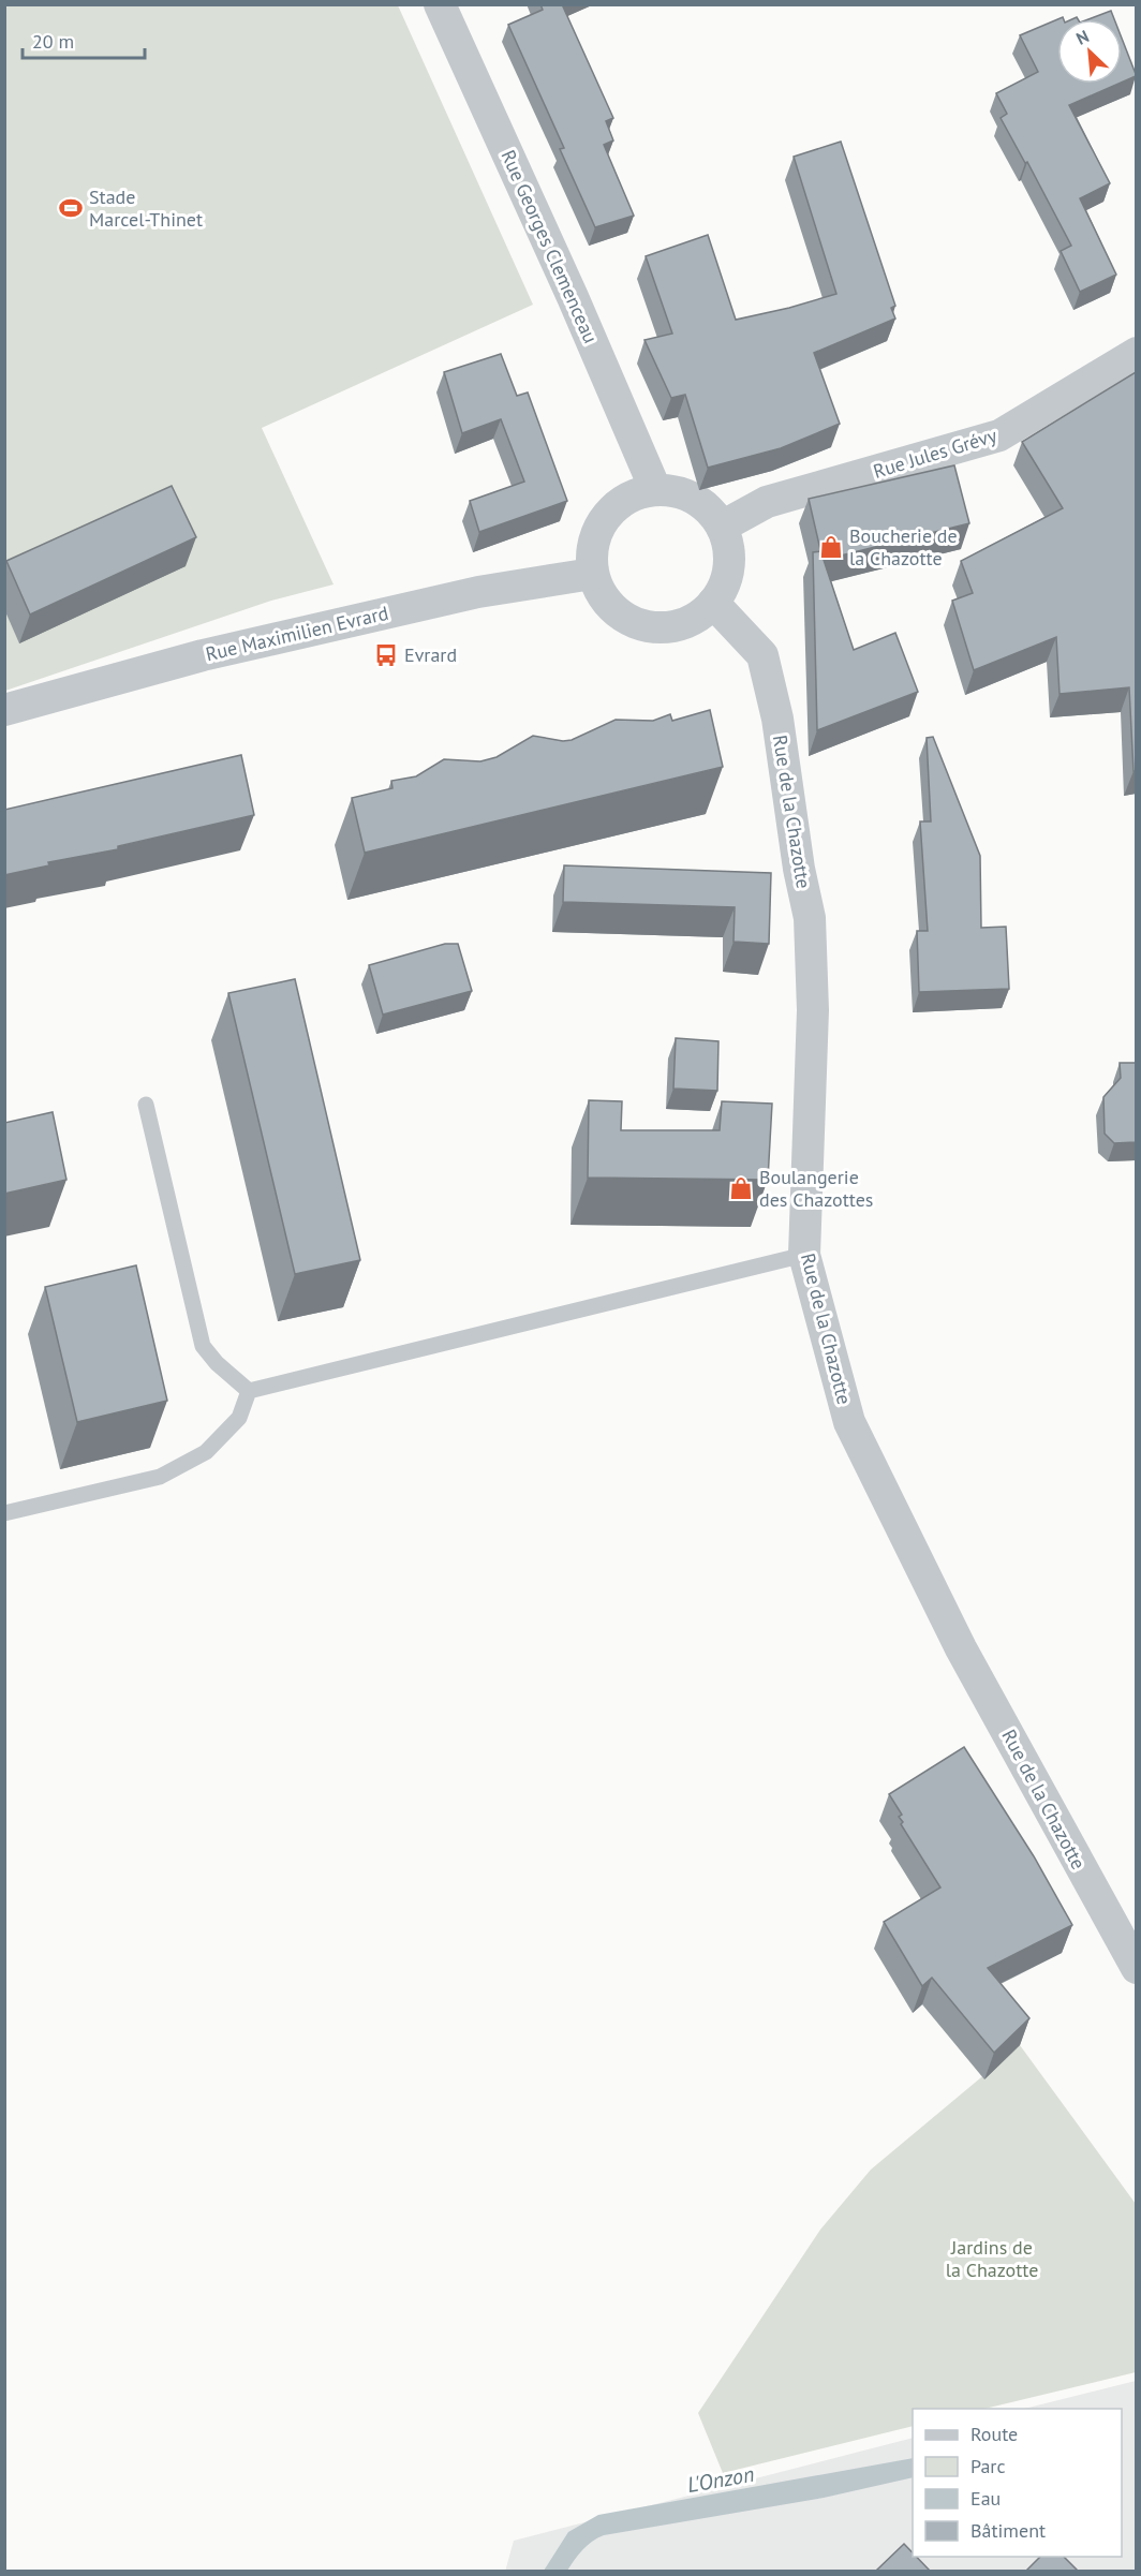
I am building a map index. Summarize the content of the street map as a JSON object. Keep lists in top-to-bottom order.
{
  "streets": {
    "street": [
      "Rue Georges Clemenceau",
      "Rue Jules Grévy",
      "Rue Maximilien Evrard",
      "Rue de la Chazotte"
    ]
  },
  "crossings": [
    ["Rue Georges Clemenceau", "Rue Jules Grévy"],
    ["Rue Georges Clemenceau", "Rue Maximilien Evrard"],
    ["Rue Georges Clemenceau", "Rue de la Chazotte"],
    ["Rue Jules Grévy", "Rue Maximilien Evrard"],
    ["Rue Jules Grévy", "Rue de la Chazotte"],
    ["Rue Maximilien Evrard", "Rue de la Chazotte"]
  ],
  "water": ["L'Onzon"],
  "parks": ["Jardins de la Chazotte"],
  "places": {
    "sports": ["Stade Marcel-Thinet"],
    "shop": ["Boucherie de la Chazotte", "Boulangerie des Chazottes"],
    "bus stop": ["Evrard"]
  },
  "legend": [
    "Route",
    "Parc",
    "Eau",
    "Bâtiment"
  ],
  "scale_bar": "20 m",
  "north": "top left"
}
